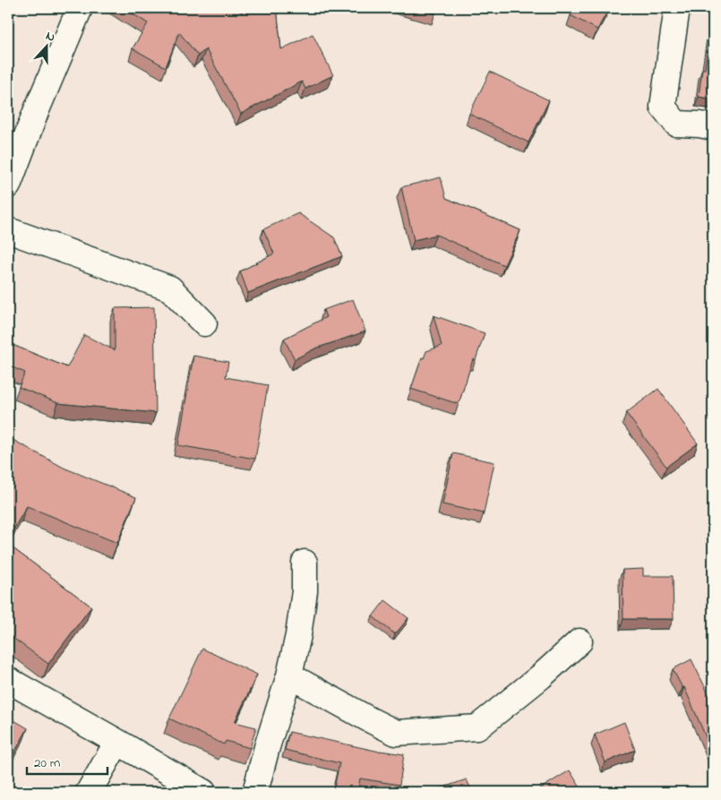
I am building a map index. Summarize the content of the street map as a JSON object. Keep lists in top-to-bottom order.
{
  "scale_bar": "20 m",
  "north": "top"
}
